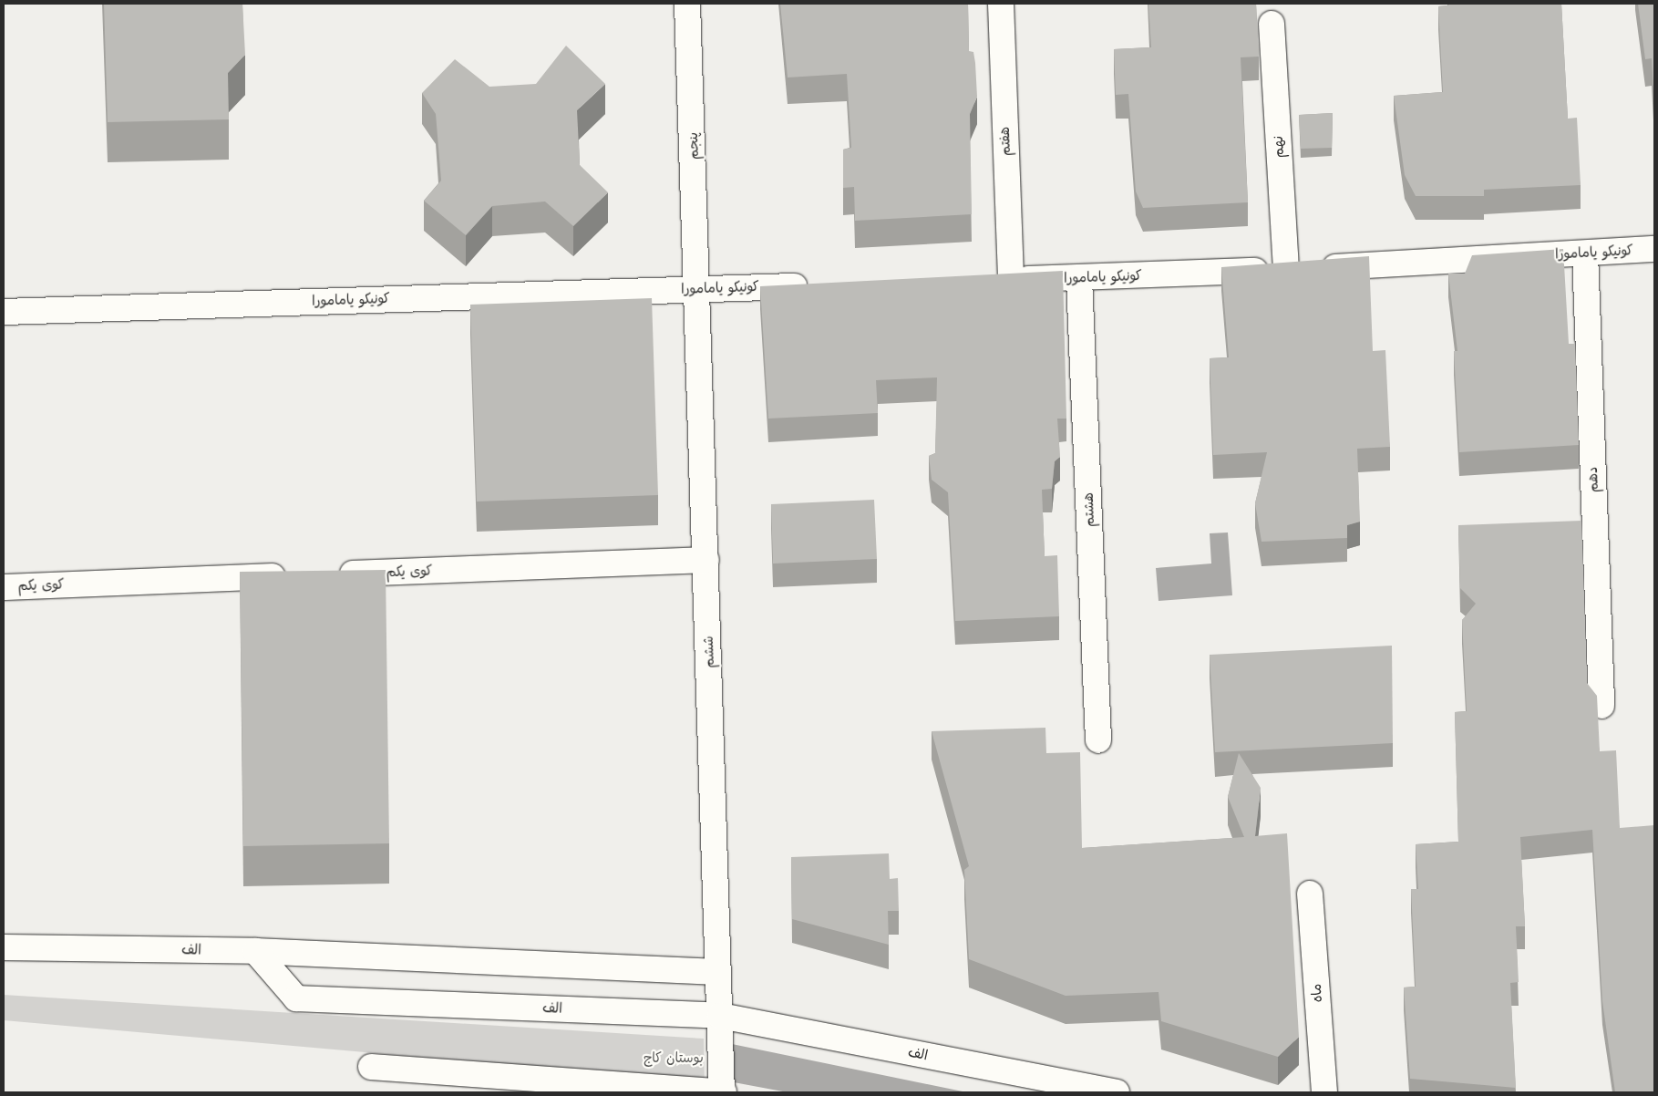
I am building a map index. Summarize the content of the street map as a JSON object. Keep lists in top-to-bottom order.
{
  "streets": {
    "street": [
      "هفتم",
      "پنجم",
      "نهم",
      "کونیکو یامامورا",
      "دهم",
      "هشتم",
      "کوی یکم",
      "ششم",
      "الف",
      "ماه"
    ]
  },
  "crossings": [
    ["هفتم", "کونیکو یامامورا"],
    ["پنجم", "کونیکو یامامورا"],
    ["پنجم", "ششم"],
    ["نهم", "کونیکو یامامورا"],
    ["کونیکو یامامورا", "دهم"],
    ["کونیکو یامامورا", "هشتم"],
    ["کونیکو یامامورا", "ششم"],
    ["کوی یکم", "ششم"],
    ["ششم", "الف"]
  ],
  "parks": ["بوستان کاج"]
}
